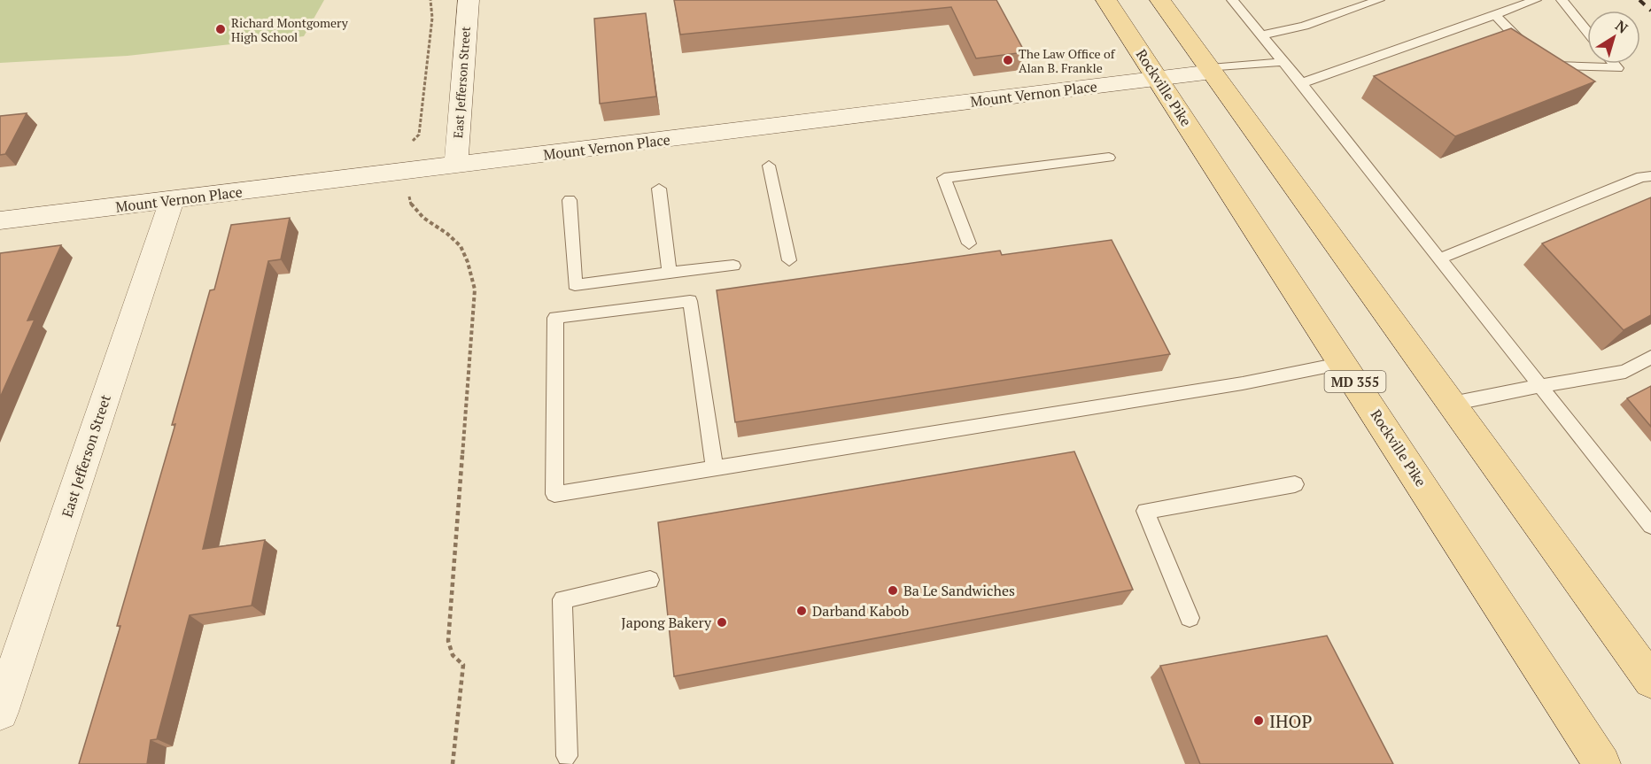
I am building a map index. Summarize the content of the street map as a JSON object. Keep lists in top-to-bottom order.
{
  "streets": {
    "main road": ["Rockville Pike", "MD 355"],
    "street": ["East Jefferson Street", "Mount Vernon Place"]
  },
  "crossings": [
    ["East Jefferson Street", "Mount Vernon Place"],
    ["Rockville Pike", "Mount Vernon Place"]
  ],
  "places": [
    "Richard Montgomery High School",
    "The Law Office of Alan B. Frankle",
    "Ba Le Sandwiches",
    "Darband Kabob",
    "Japong Bakery",
    "IHOP"
  ],
  "north": "top right"
}
